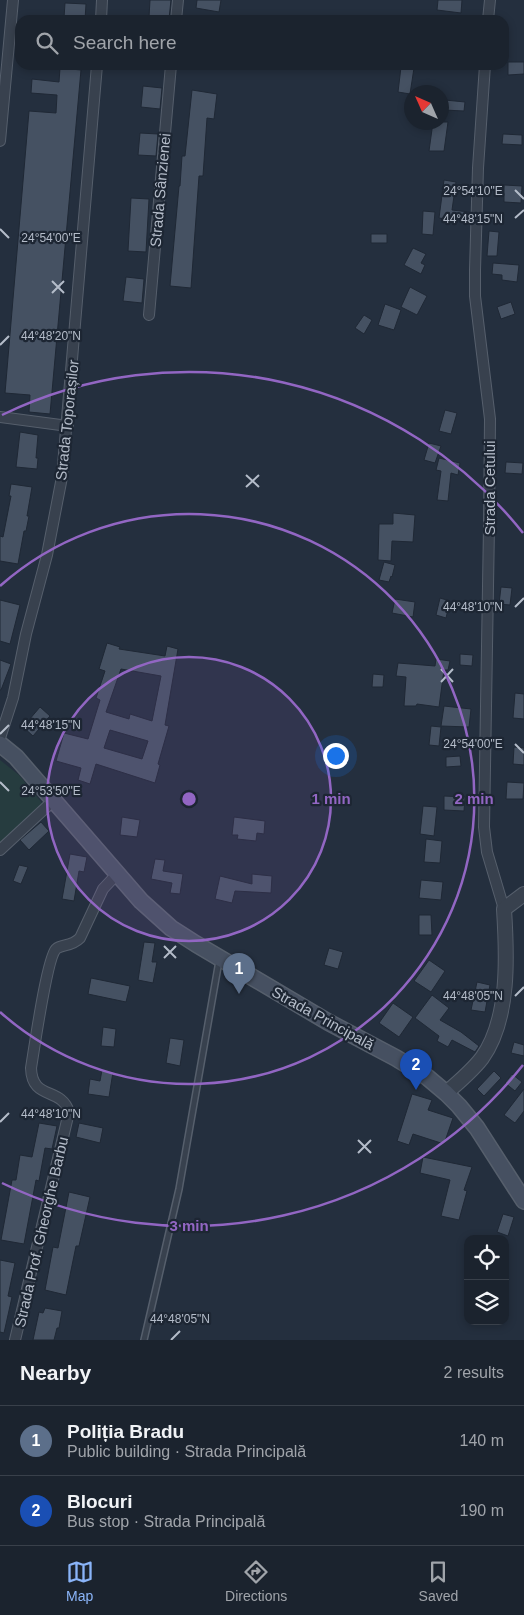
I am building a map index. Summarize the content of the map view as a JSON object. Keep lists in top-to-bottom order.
{
  "streets": {
    "main road": ["Strada Principală"],
    "street": [
      "Strada Sânzienei",
      "Strada Toporașilor",
      "Strada Cetului",
      "Strada Prof. Gheorghe Barbu"
    ]
  },
  "crossings": [
    ["Strada Principală", "Strada Prof. Gheorghe Barbu"]
  ],
  "north": "top left",
  "page": {
    "search": "Search here",
    "pins": ["1", "2"],
    "heading": ["Nearby", "2 results"],
    "list": [
      {
        "mark": "1",
        "name": "Poliția Bradu",
        "note": "Public building · Strada Principală",
        "value": "140 m"
      },
      {
        "mark": "2",
        "name": "Blocuri",
        "note": "Bus stop · Strada Principală",
        "value": "190 m"
      }
    ],
    "nav": ["Map", "Directions", "Saved"]
  },
  "coordinates": [
    "24°54'10\"E",
    "44°48'15\"N",
    "24°54'00\"E",
    "44°48'20\"N",
    "44°48'10\"N",
    "24°53'50\"E",
    "44°48'05\"N"
  ],
  "rings": ["1 min", "2 min", "3 min"]
}
